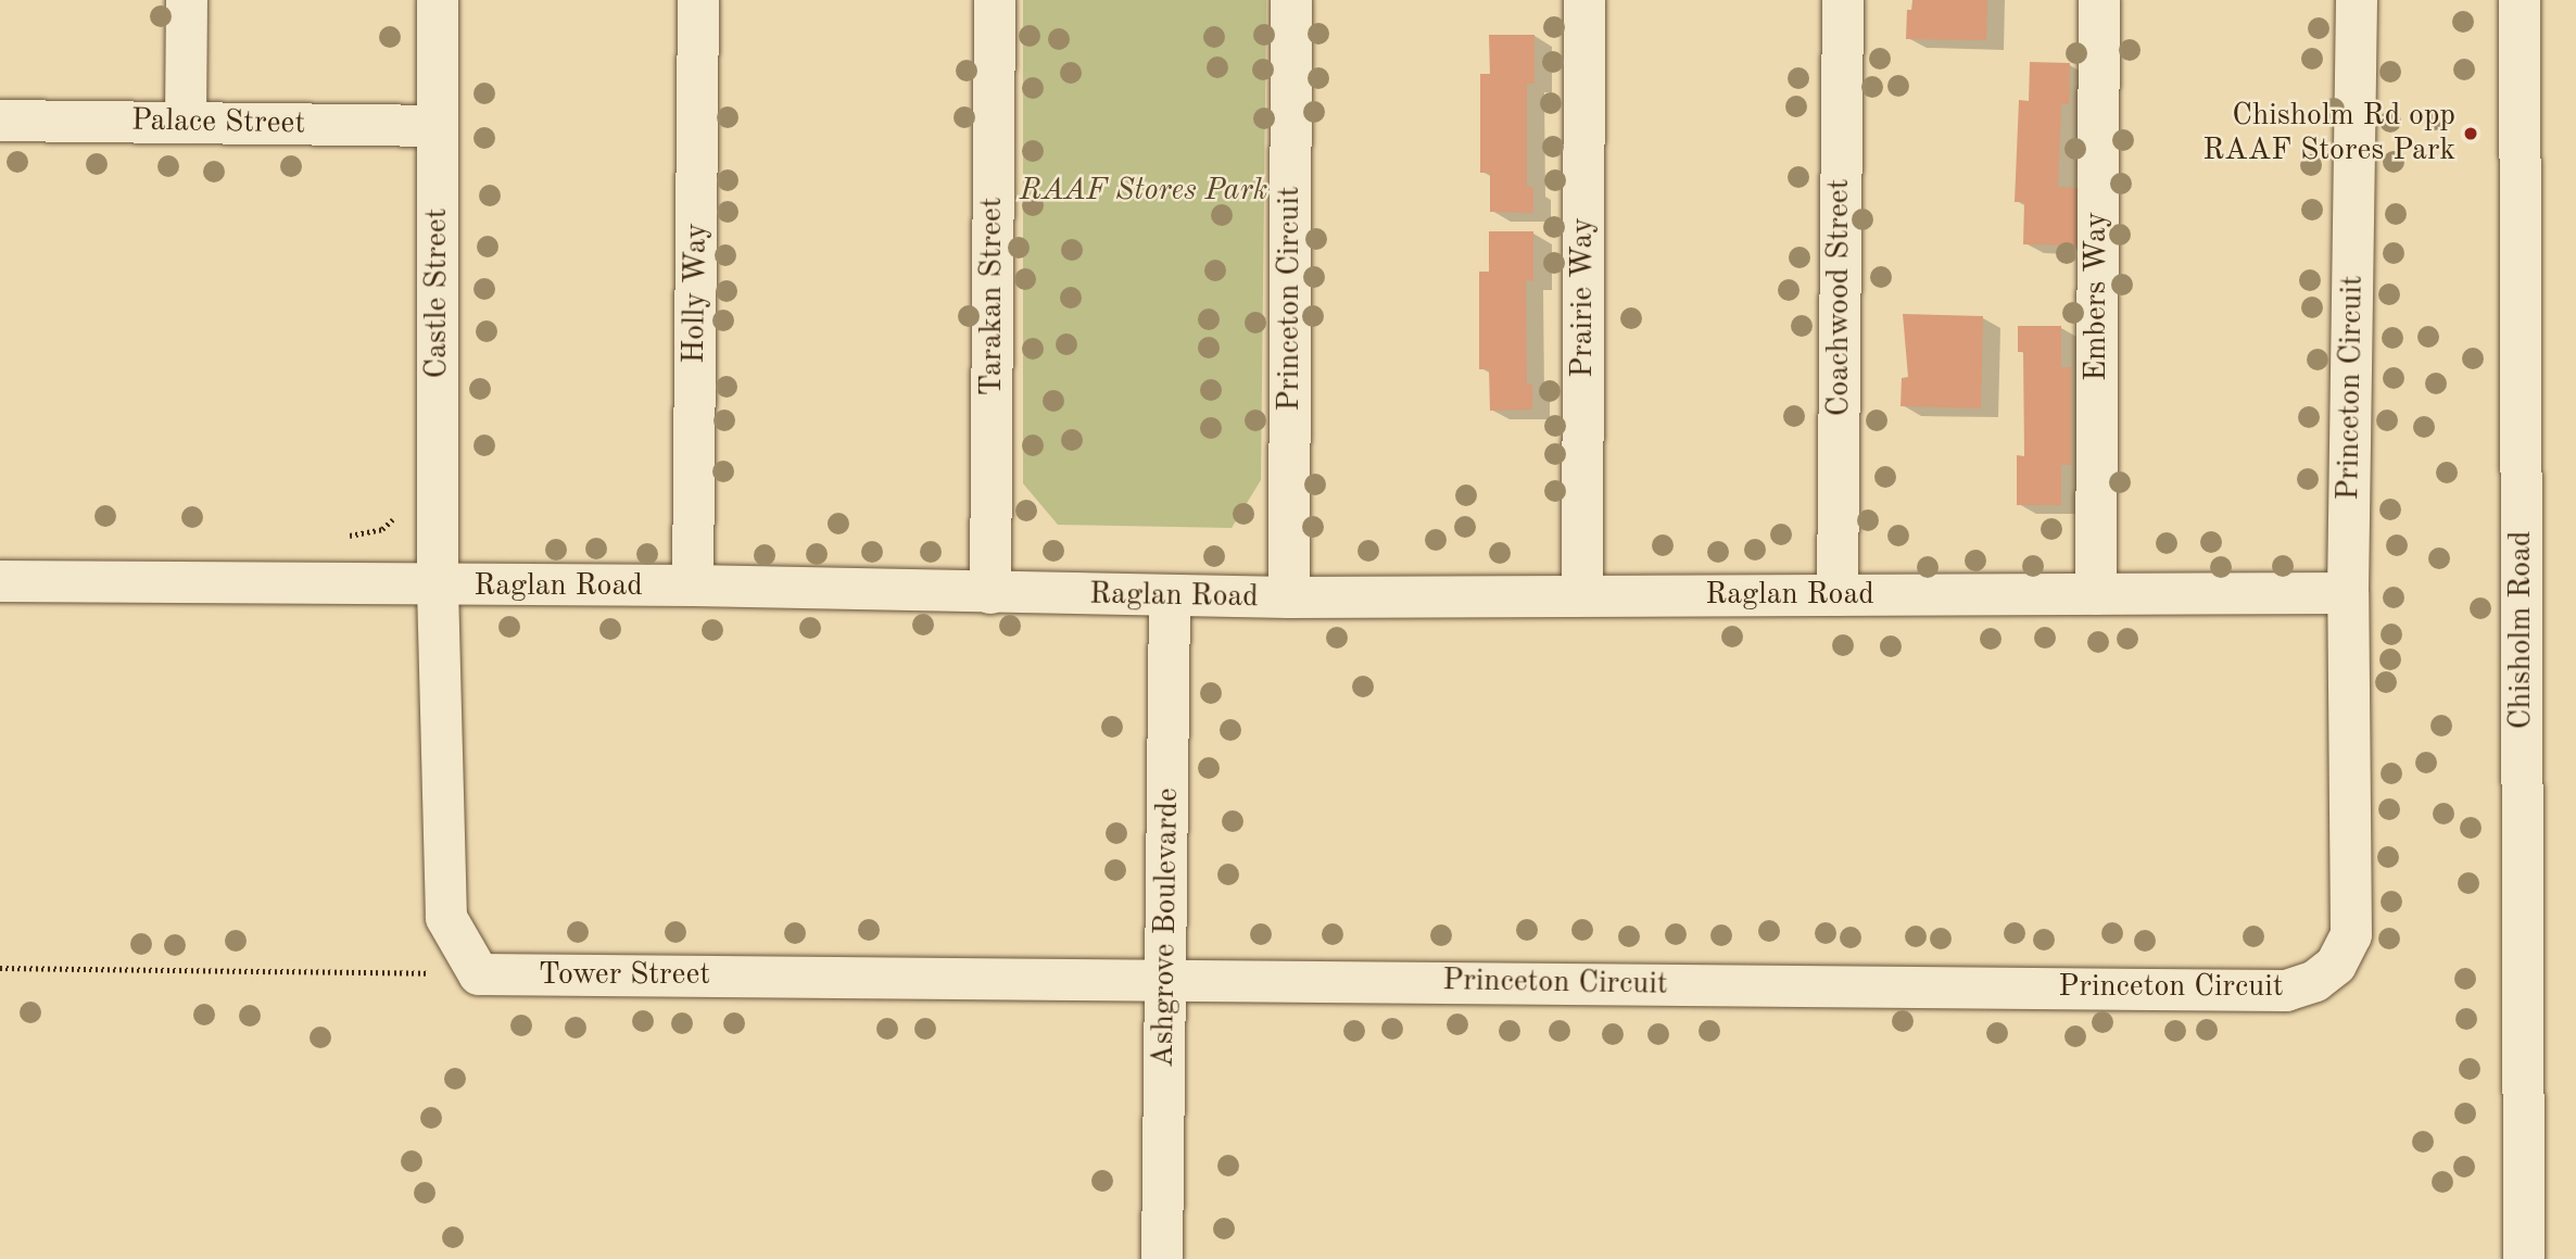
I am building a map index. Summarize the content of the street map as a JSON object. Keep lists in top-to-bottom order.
{
  "streets": {
    "street": [
      "Palace Street",
      "Castle Street",
      "Holly Way",
      "Tarakan Street",
      "Embers Way",
      "Prairie Way",
      "Coachwood Street",
      "Princeton Circuit",
      "Raglan Road",
      "Chisholm Road",
      "Ashgrove Boulevarde",
      "Tower Street"
    ]
  },
  "crossings": [
    ["Palace Street", "Castle Street"],
    ["Castle Street", "Raglan Road"],
    ["Holly Way", "Raglan Road"],
    ["Tarakan Street", "Raglan Road"],
    ["Embers Way", "Raglan Road"],
    ["Prairie Way", "Raglan Road"],
    ["Coachwood Street", "Raglan Road"],
    ["Princeton Circuit", "Raglan Road"],
    ["Princeton Circuit", "Ashgrove Boulevarde"],
    ["Princeton Circuit", "Tower Street"],
    ["Raglan Road", "Ashgrove Boulevarde"],
    ["Ashgrove Boulevarde", "Tower Street"]
  ],
  "parks": ["RAAF Stores Park"],
  "places": ["Chisholm Rd opp RAAF Stores Park"]
}
